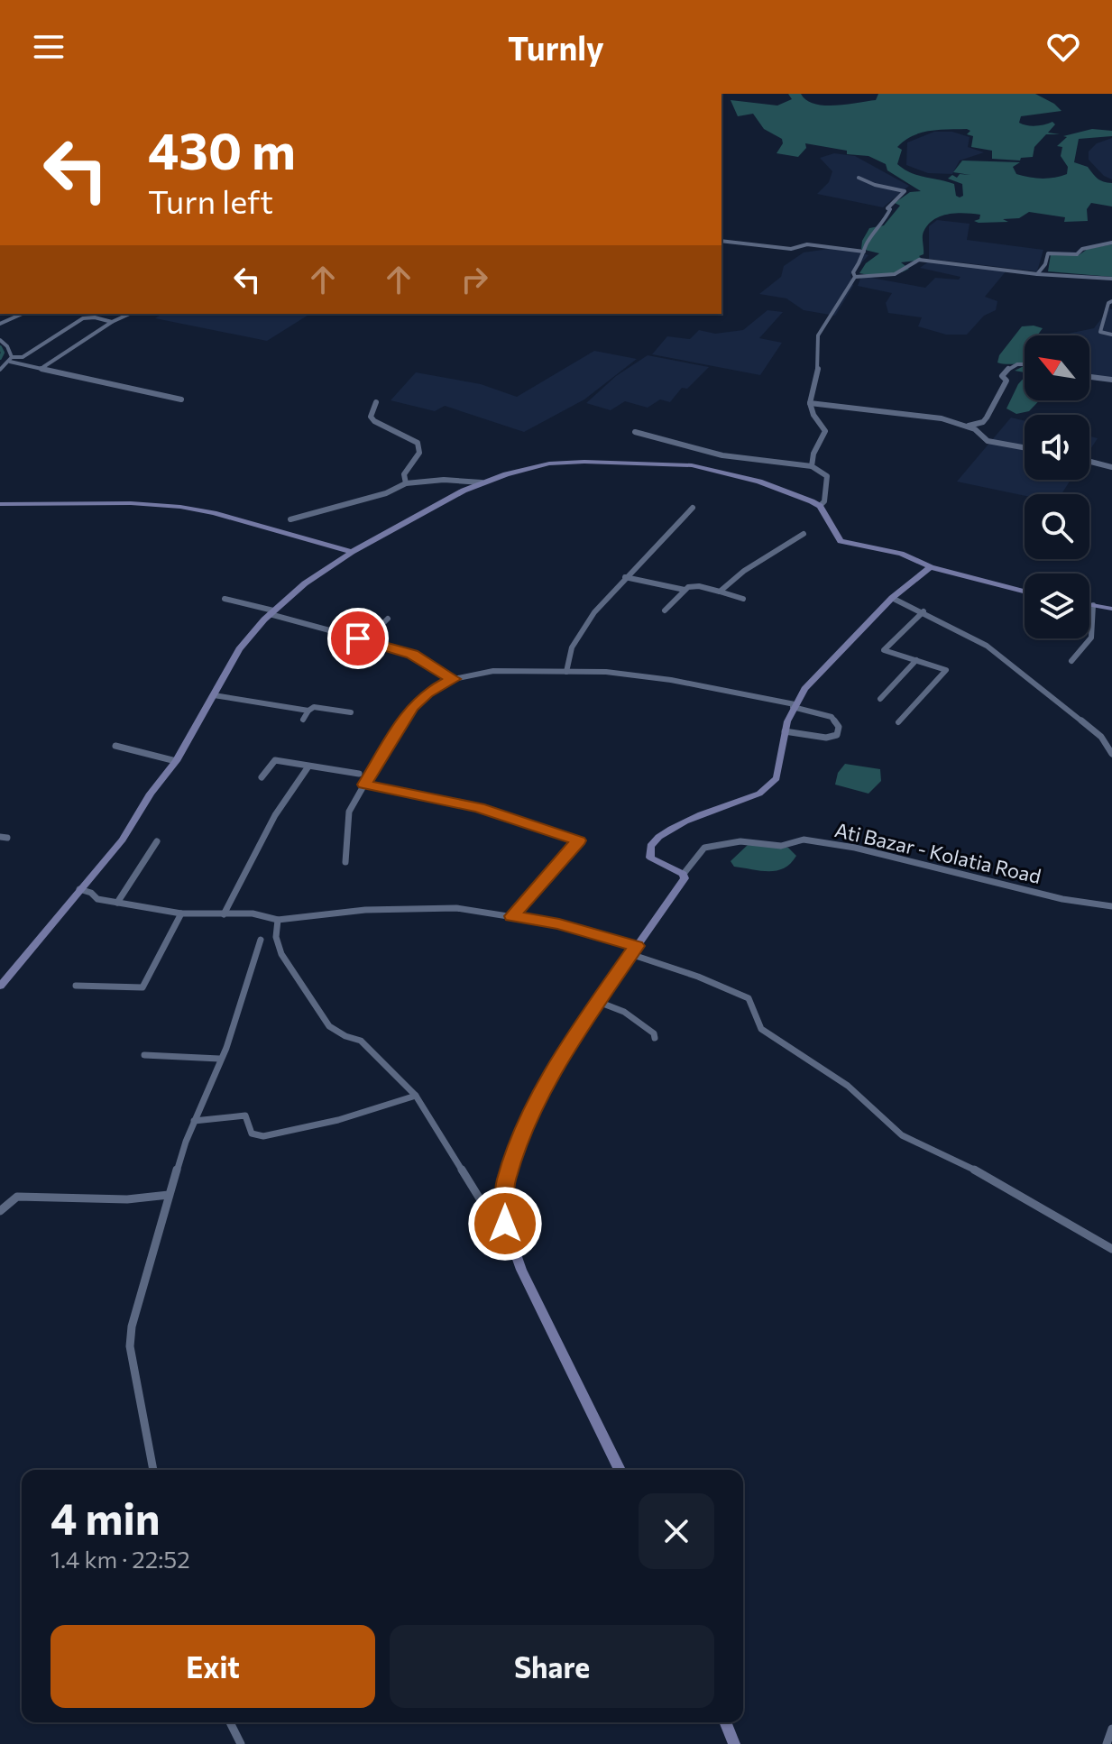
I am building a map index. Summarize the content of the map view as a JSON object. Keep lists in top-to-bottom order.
{
  "streets": {
    "street": ["Ati Bazar - Kolatia Road"]
  },
  "north": "top left",
  "page": {
    "header": "Turnly",
    "turn": ["430 m", "Turn left"],
    "heading": ["4 min", "1.4 km · 22:52"],
    "buttons": ["Exit", "Share"]
  }
}
